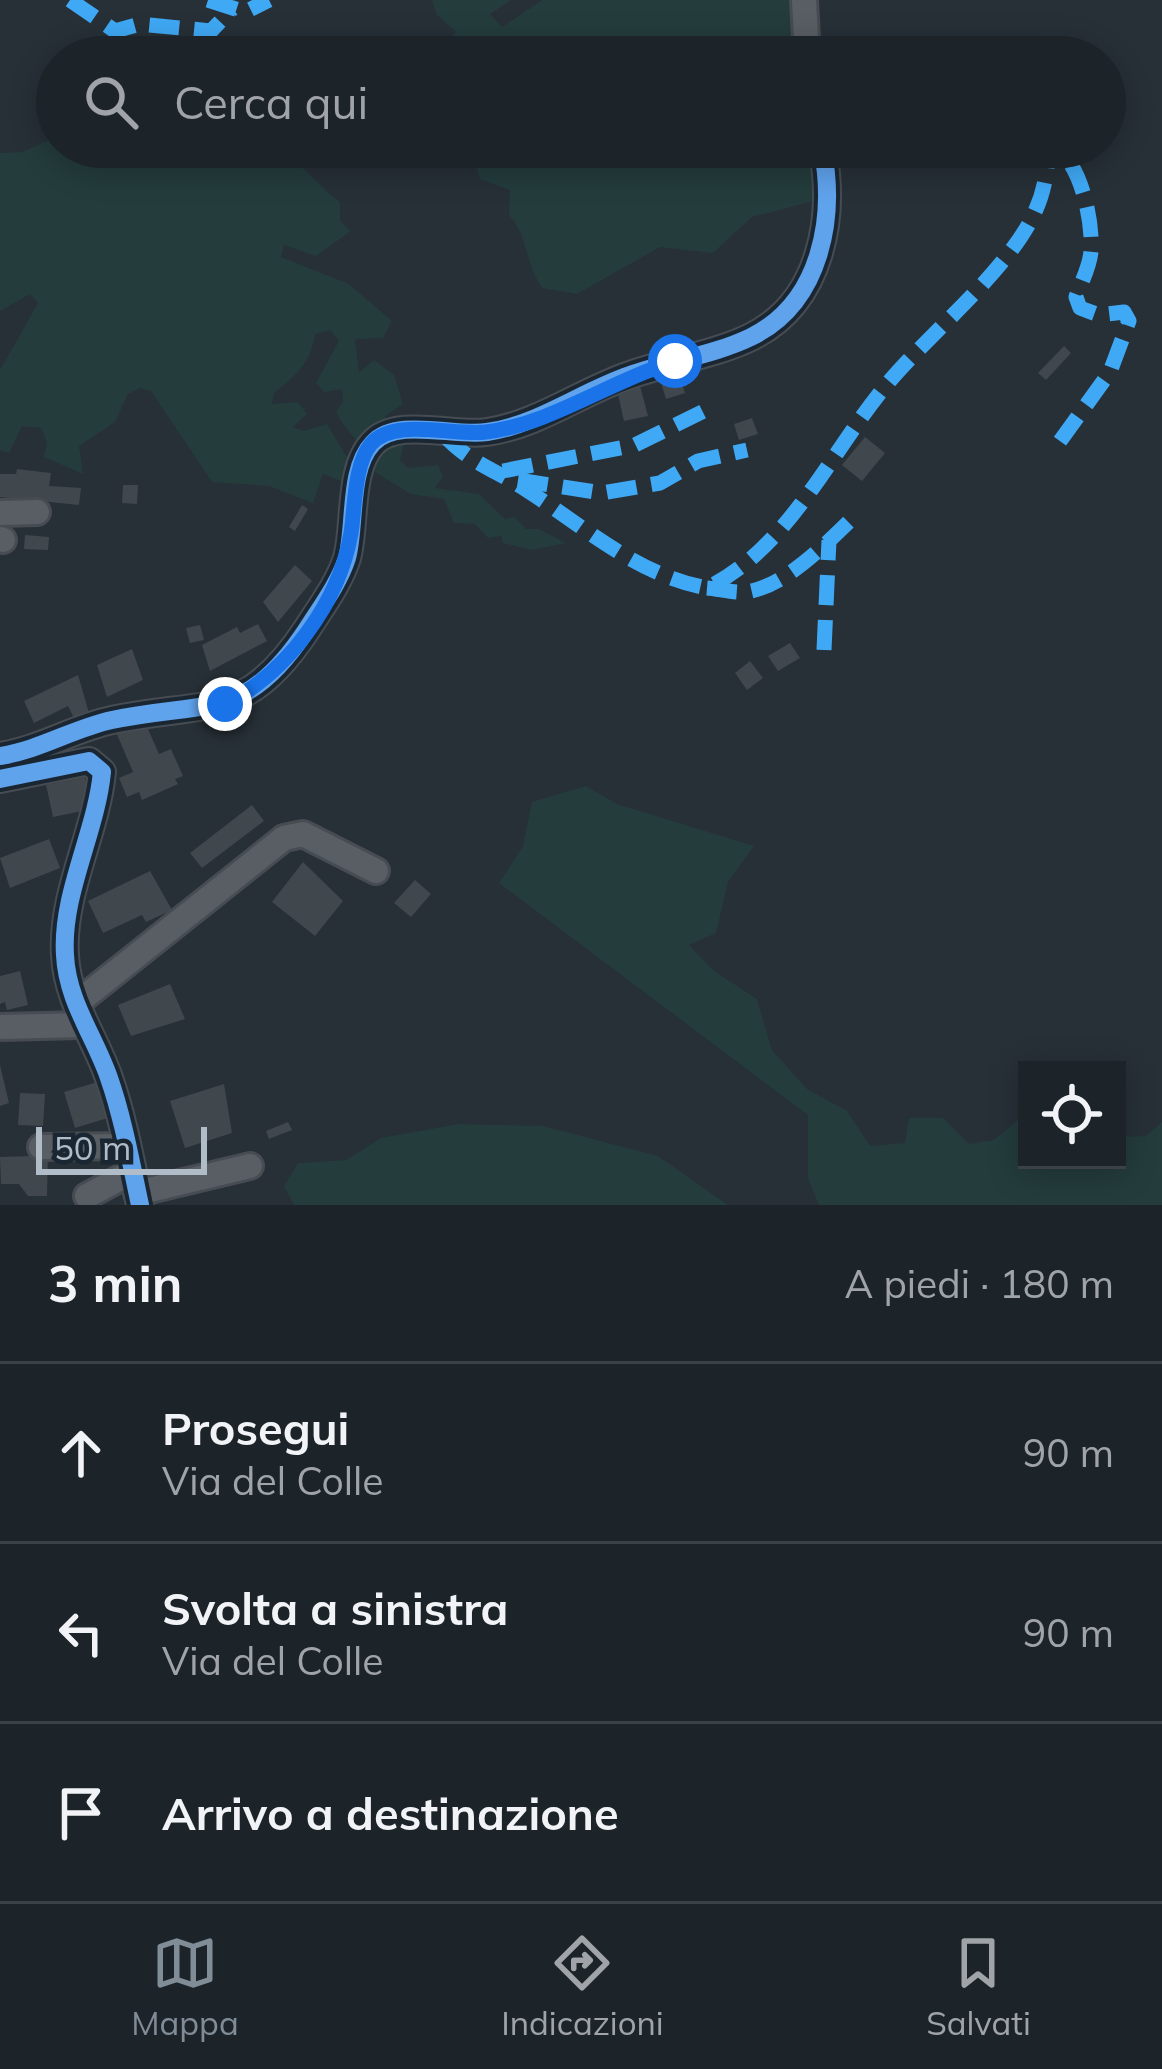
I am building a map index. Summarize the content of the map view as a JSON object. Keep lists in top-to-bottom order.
{
  "scale_bar": "50 m",
  "page": {
    "search": "Cerca qui",
    "scale": "50 m",
    "heading": ["3 min", "A piedi · 180 m"],
    "list": [
      ["Prosegui", "Via del Colle", "90 m"],
      ["Svolta a sinistra", "Via del Colle", "90 m"],
      "Arrivo a destinazione"
    ],
    "nav": ["Mappa", "Indicazioni", "Salvati"]
  }
}
